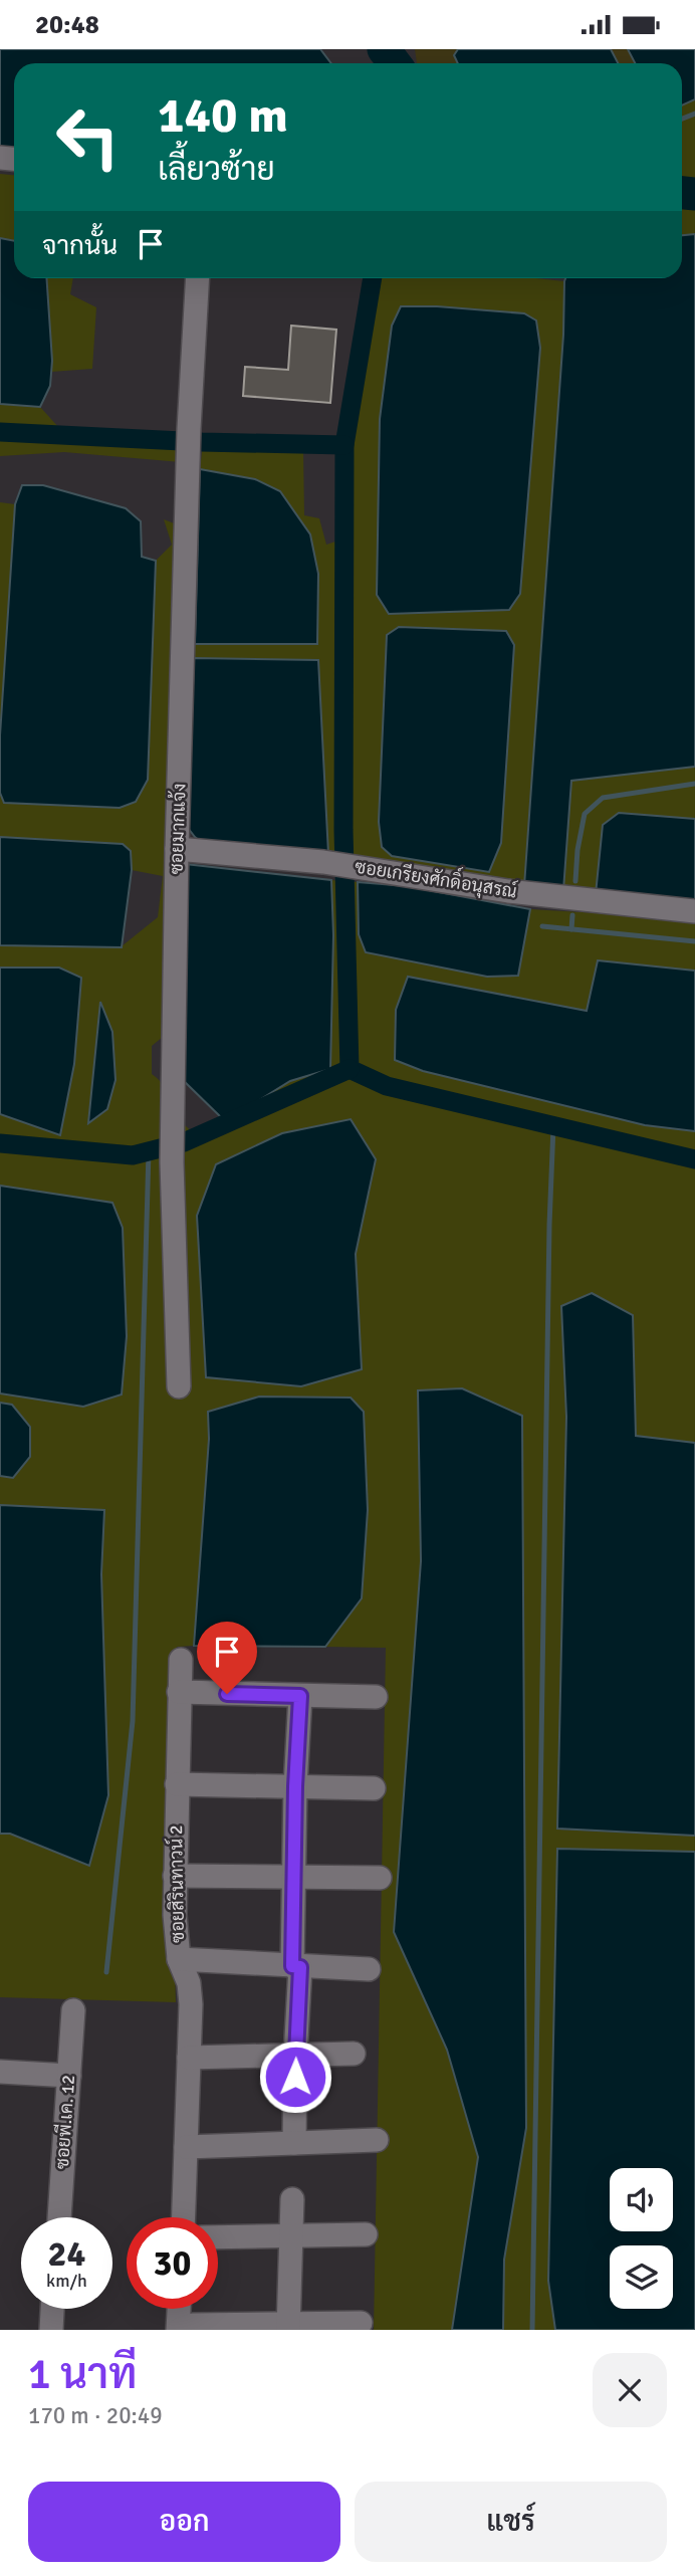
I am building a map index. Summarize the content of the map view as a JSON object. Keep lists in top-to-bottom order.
{
  "streets": {
    "street": [
      "ซอยมากแจ้ง",
      "ซอยเกรียงศักดิ์อนุสรณ์",
      "ซอยสิรินทาวน์ 2",
      "ซอยพี.เค. 12"
    ]
  },
  "crossings": [
    ["ซอยมากแจ้ง", "ซอยเกรียงศักดิ์อนุสรณ์"]
  ],
  "page": {
    "status": "20:48",
    "turn": ["140 m", "เลี้ยวซ้าย"],
    "then": "จากนั้น",
    "speed": "24 km/h",
    "limit": "30",
    "heading": ["1 นาที", "170 m · 20:49"],
    "buttons": ["ออก", "แชร์"]
  }
}
